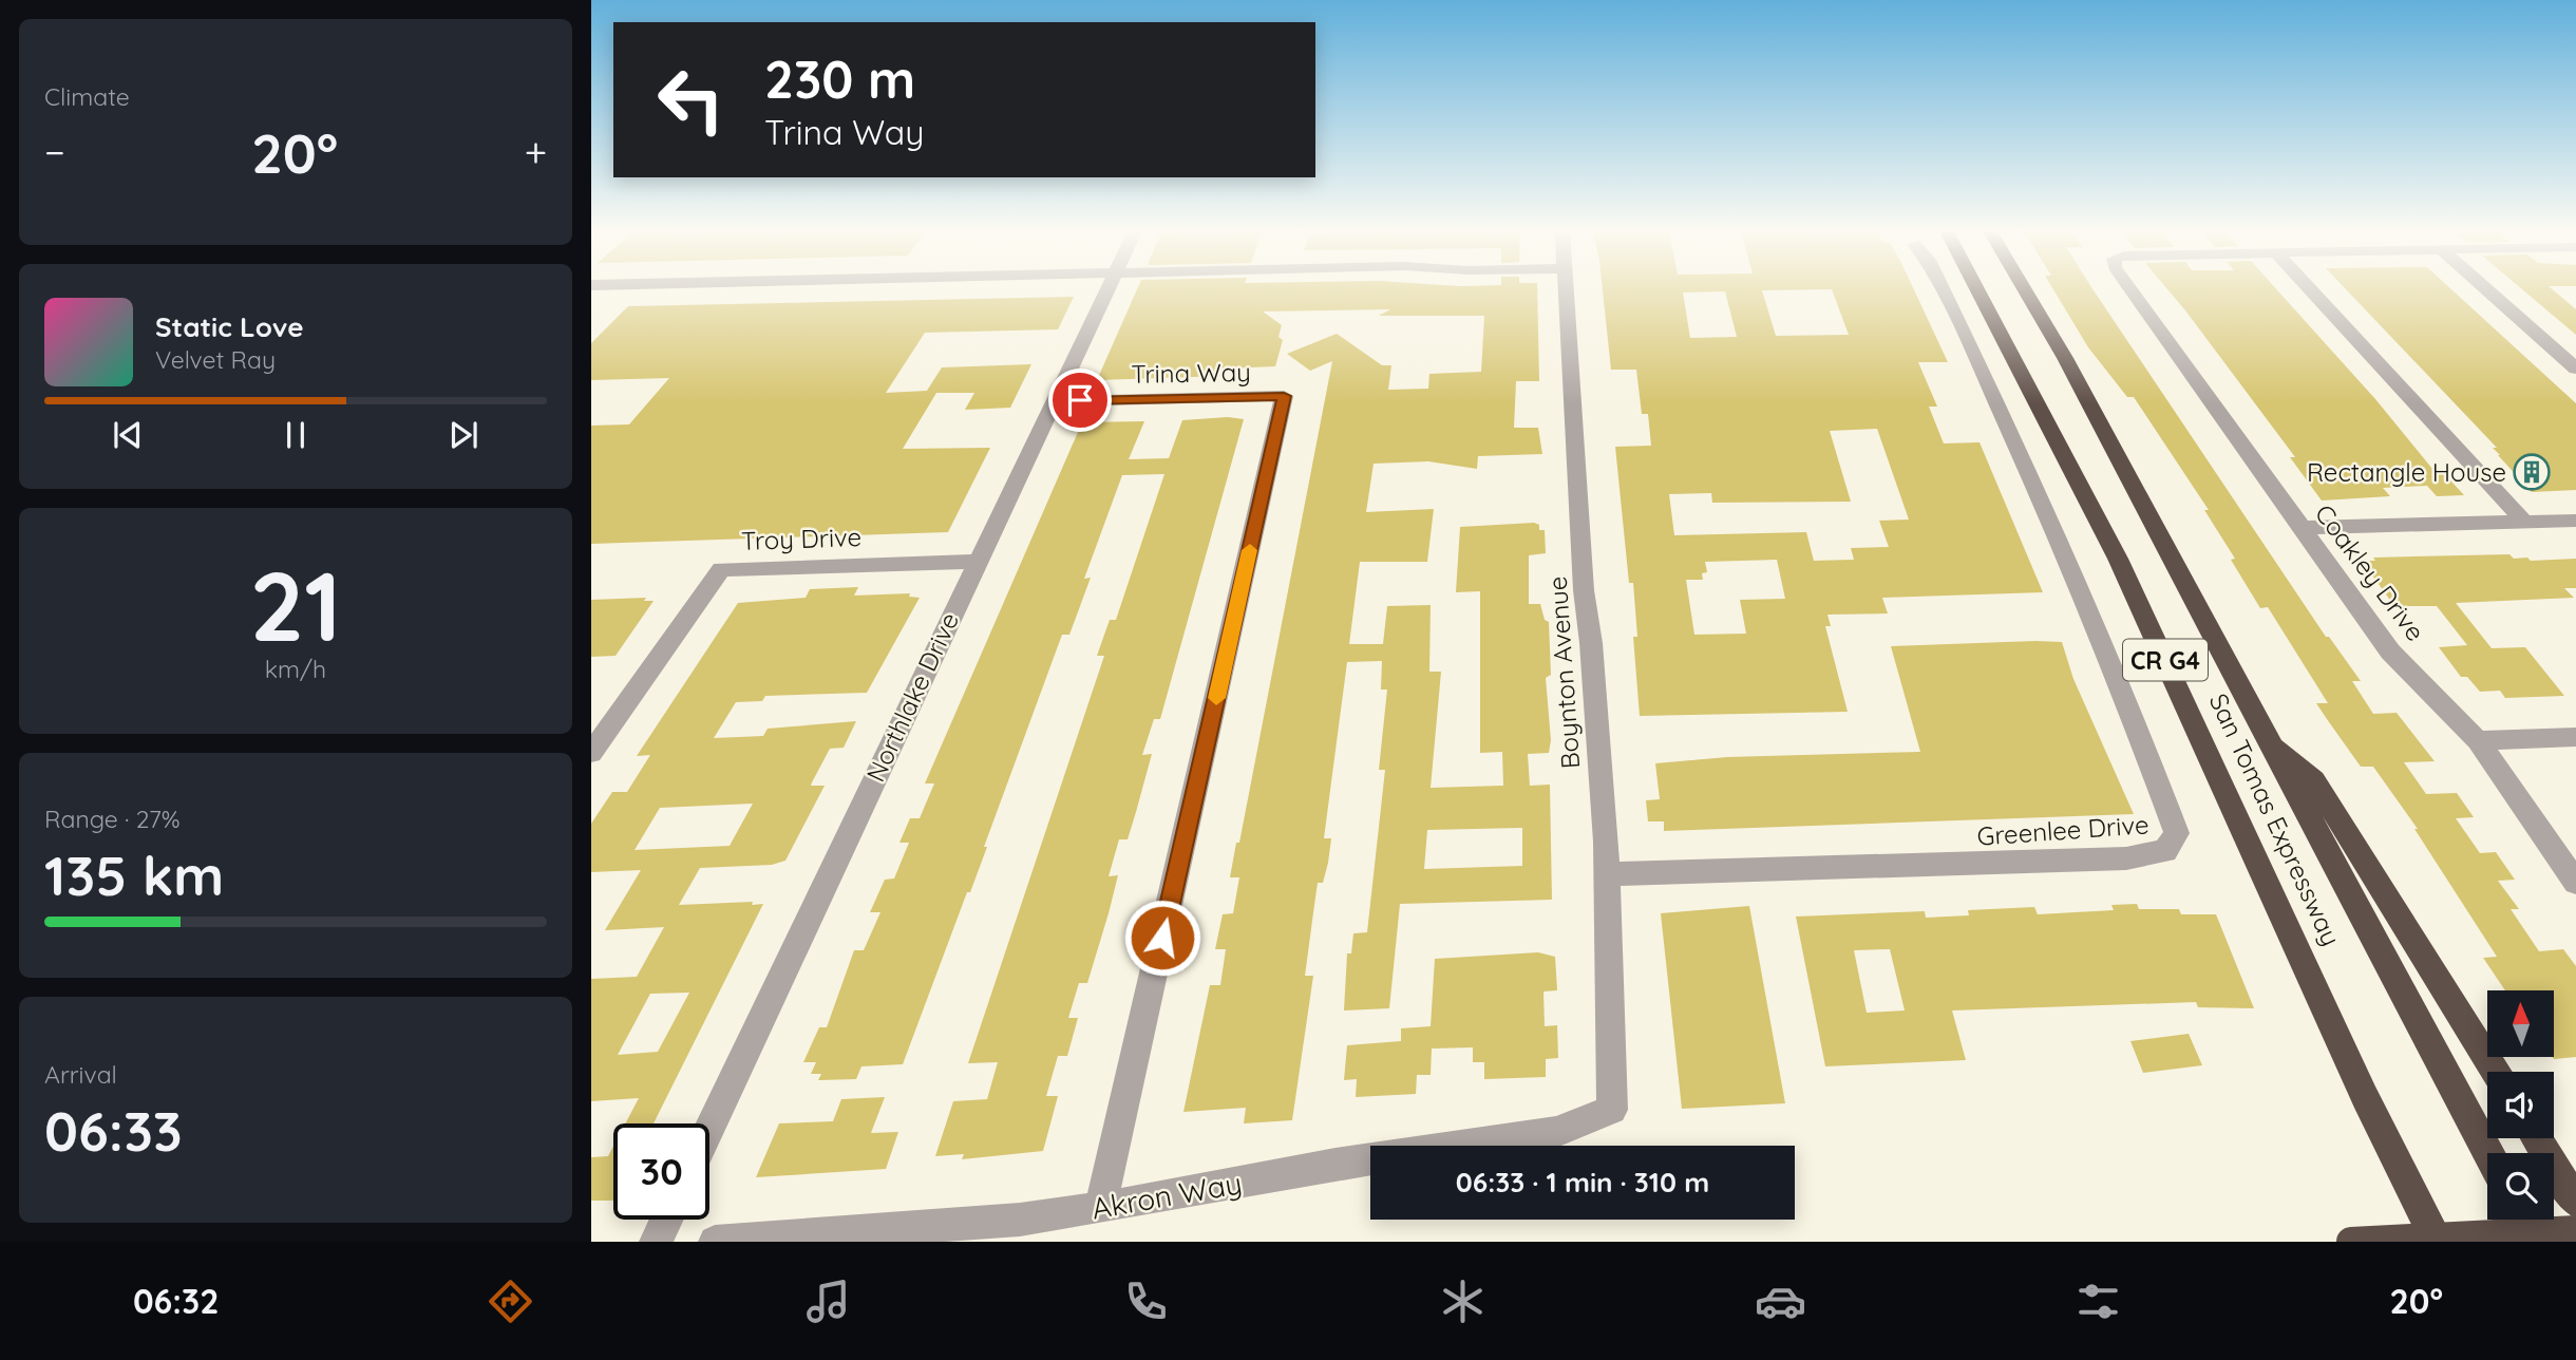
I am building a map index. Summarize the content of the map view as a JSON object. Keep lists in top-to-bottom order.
{
  "streets": {
    "highway": ["CR G4", "San Tomas Expressway"],
    "street": [
      "Trina Way",
      "Troy Drive",
      "Coakley Drive",
      "Boynton Avenue",
      "Northlake Drive",
      "Greenlee Drive",
      "Akron Way"
    ]
  },
  "crossings": [
    ["Trina Way", "Northlake Drive"],
    ["Trina Way", "Akron Way"],
    ["Troy Drive", "Northlake Drive"],
    ["Boynton Avenue", "Greenlee Drive"],
    ["Boynton Avenue", "Akron Way"]
  ],
  "places": {
    "building": ["Rectangle House"]
  },
  "north": "top",
  "page": {
    "tile": [
      "Climate",
      ["21", "km/h"],
      ["Range · 27%", "135 km"],
      ["Arrival", "06:33"]
    ],
    "turn": ["230 m", "Trina Way"],
    "heat": ["−", "20°", "+"],
    "song": ["Static Love", "Velvet Ray"],
    "limit": "30",
    "trip": "06:33 · 1 min · 310 m",
    "tabs": ["06:32", "20°"]
  }
}
